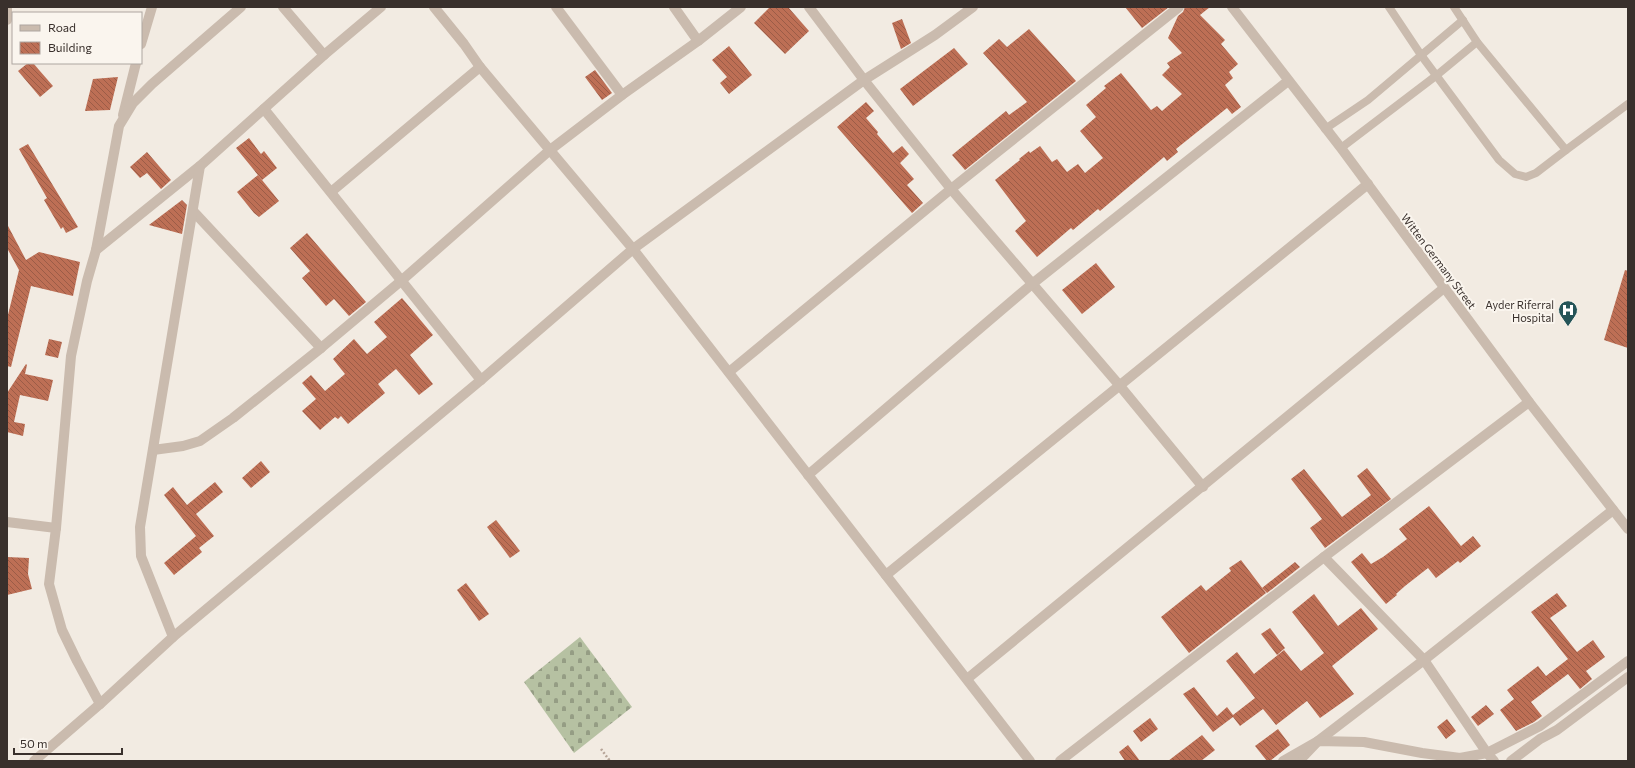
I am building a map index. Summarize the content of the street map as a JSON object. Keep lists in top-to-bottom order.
{
  "streets": {
    "street": ["Witten Germany Street"]
  },
  "places": {
    "hospital": ["Ayder Riferral Hospital"]
  },
  "legend": ["Road", "Building"],
  "scale_bar": "50 m"
}
